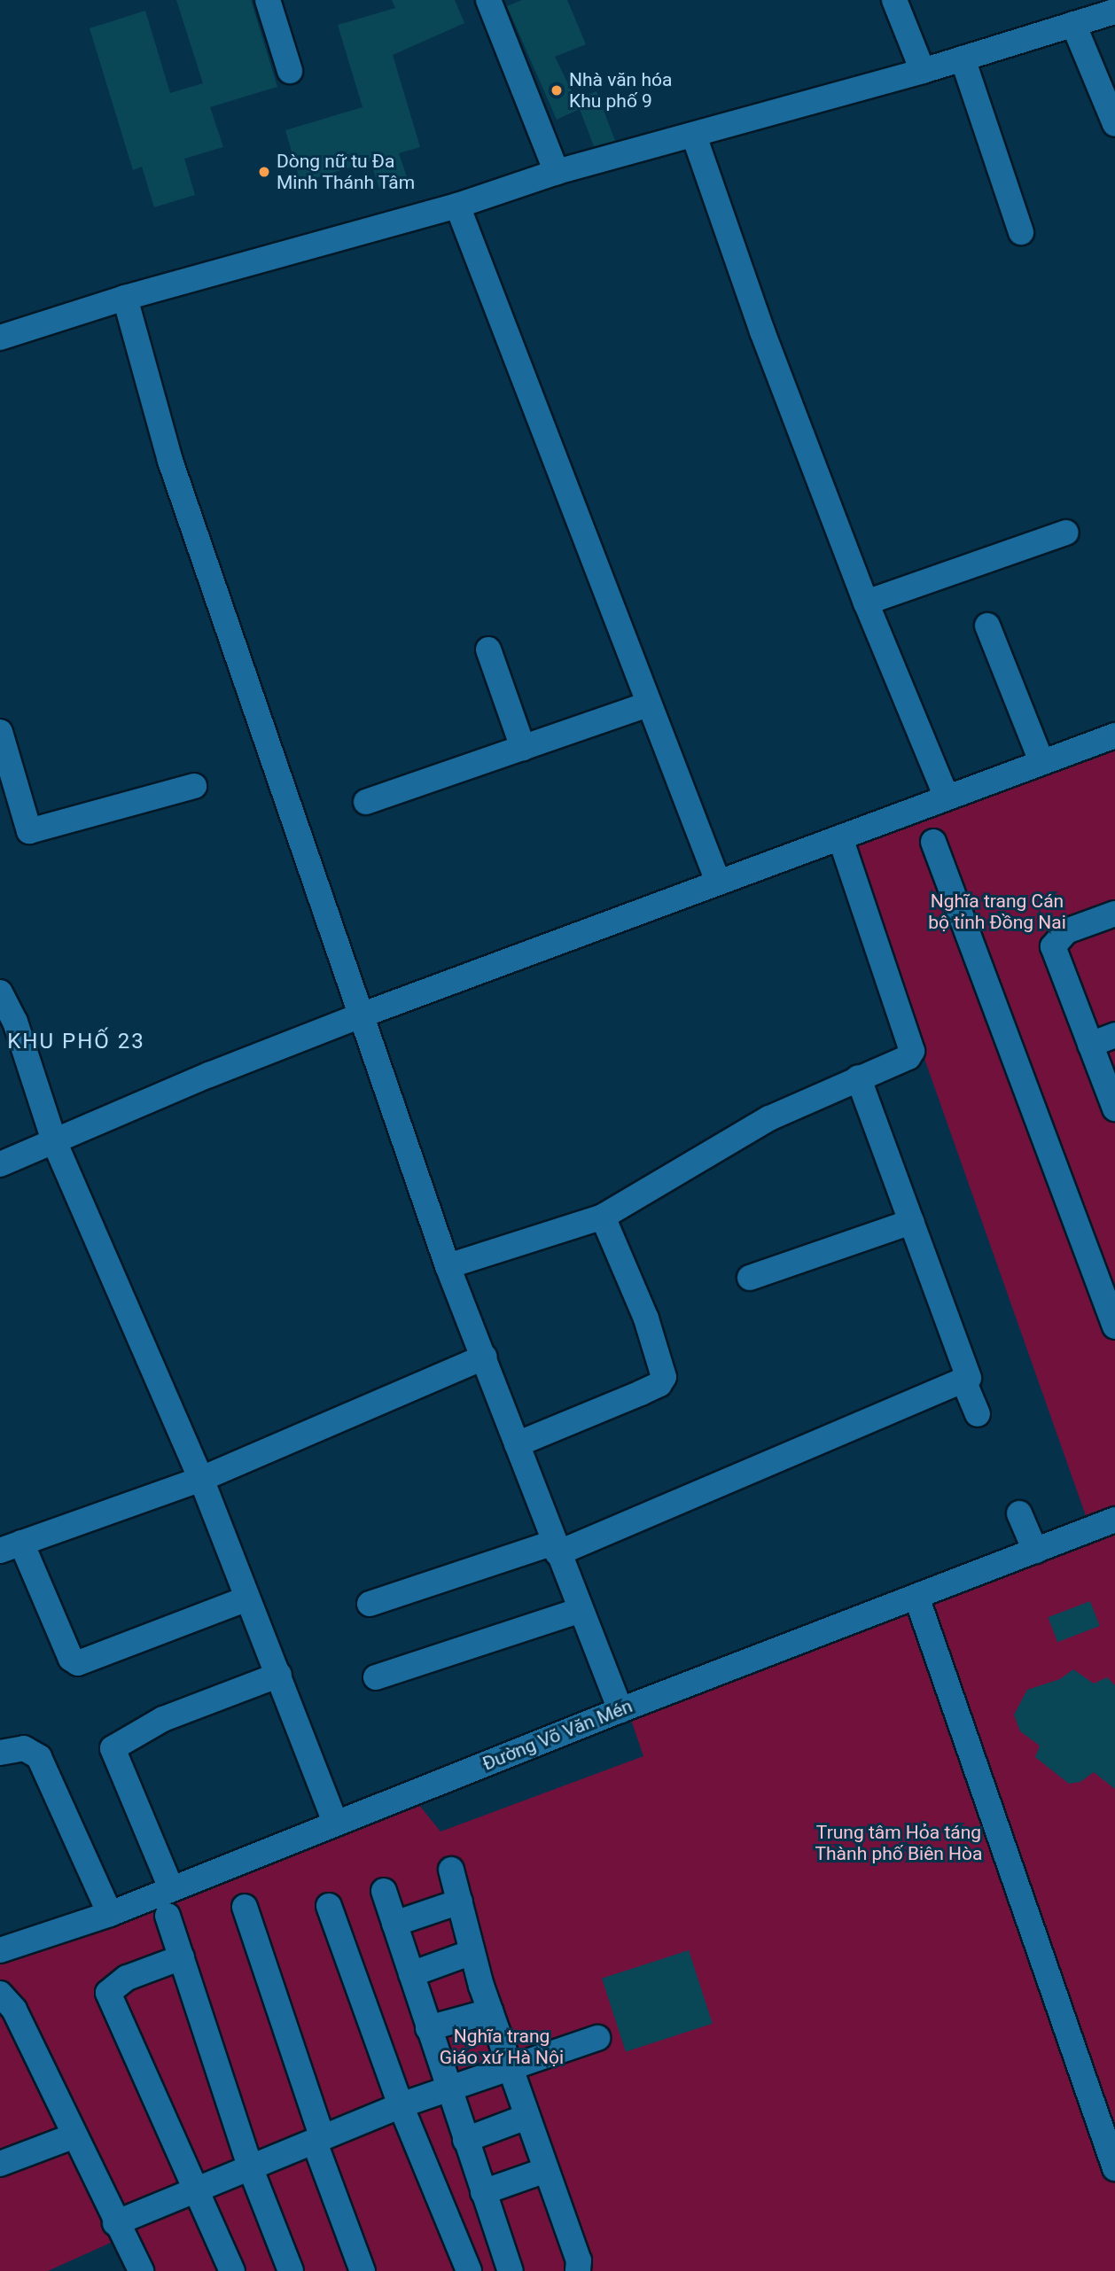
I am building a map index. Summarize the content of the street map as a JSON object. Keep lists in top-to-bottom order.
{
  "streets": {
    "street": ["Đường Võ Văn Mén"]
  },
  "districts": ["KHU PHỐ 23"],
  "parks": ["Nghĩa trang Cán bộ tỉnh Đồng Nai", "Trung tâm Hỏa táng Thành phố Biên Hòa", "Nghĩa trang Giáo xứ Hà Nội"],
  "places": ["Nhà văn hóa Khu phố 9", "Dòng nữ tu Đa Minh Thánh Tâm"]
}
